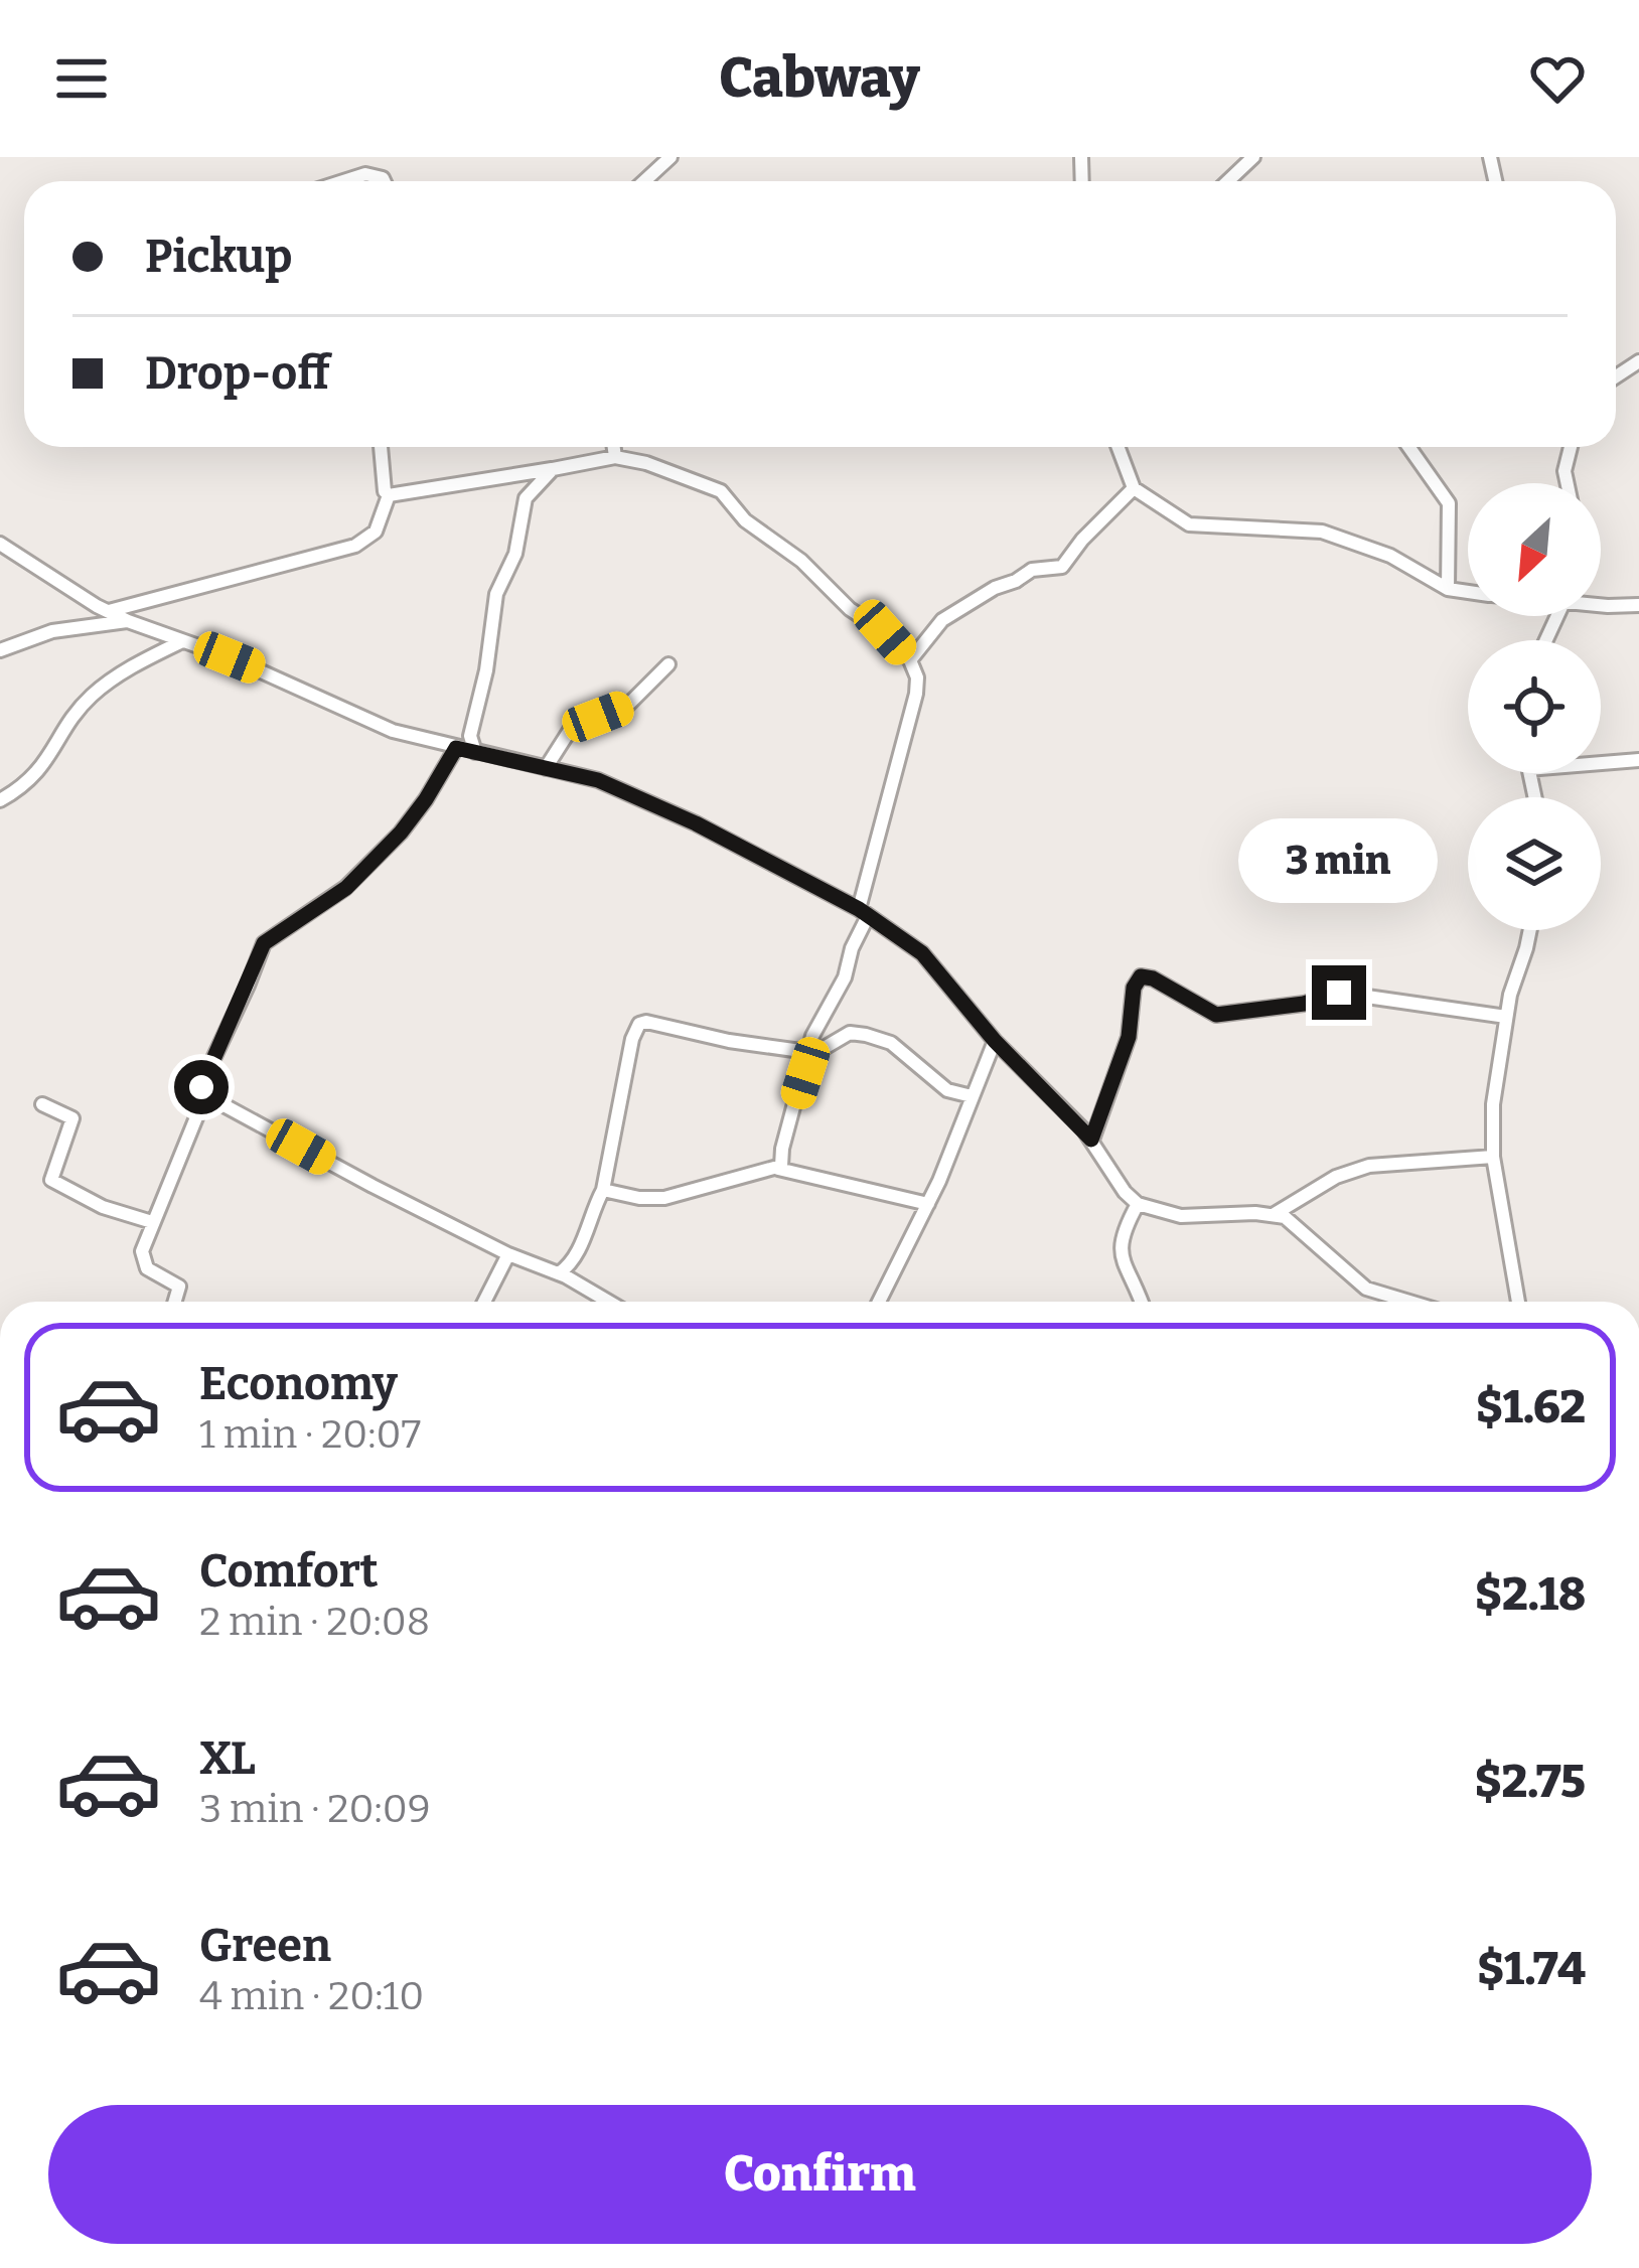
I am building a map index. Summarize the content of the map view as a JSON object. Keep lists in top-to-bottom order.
{
  "north": "bottom left",
  "page": {
    "header": "Cabway",
    "banner": ["Pickup", "Drop-off"],
    "bubble": "3 min",
    "list": [
      {
        "name": "Economy",
        "note": "1 min · 20:07",
        "value": "$1.62"
      },
      {
        "name": "Comfort",
        "note": "2 min · 20:08",
        "value": "$2.18"
      },
      {
        "name": "XL",
        "note": "3 min · 20:09",
        "value": "$2.75"
      },
      {
        "name": "Green",
        "note": "4 min · 20:10",
        "value": "$1.74"
      }
    ],
    "buttons": "Confirm"
  }
}
